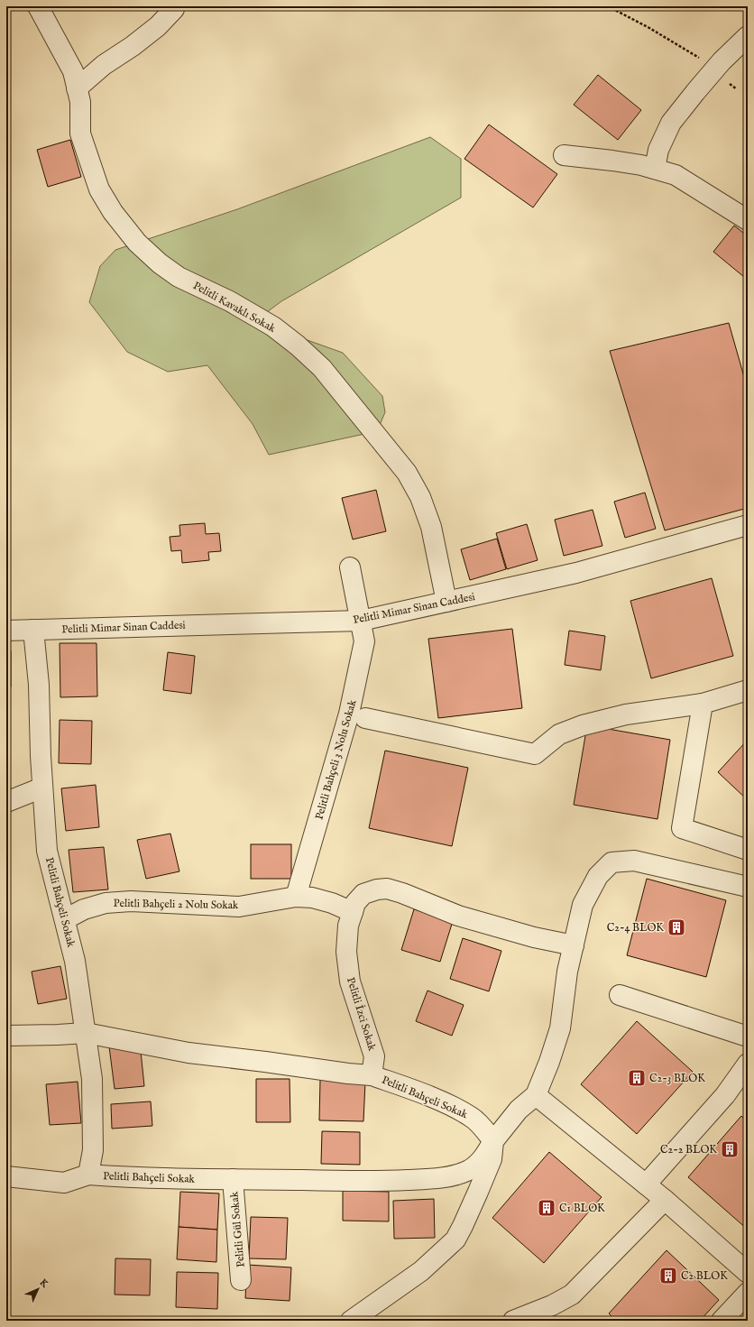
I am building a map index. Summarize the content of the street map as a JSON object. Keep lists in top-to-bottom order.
{
  "streets": {
    "street": [
      "Pelitli Kavaklı Sokak",
      "Pelitli Mimar Sinan Caddesi",
      "Pelitli Bahçeli 3 Nolu Sokak",
      "Pelitli Bahçeli Sokak",
      "Pelitli Bahçeli 2 Nolu Sokak",
      "Pelitli İzci Sokak",
      "Pelitli Gül Sokak"
    ]
  },
  "crossings": [
    ["Pelitli Kavaklı Sokak", "Pelitli Mimar Sinan Caddesi"],
    ["Pelitli Mimar Sinan Caddesi", "Pelitli Bahçeli 3 Nolu Sokak"],
    ["Pelitli Mimar Sinan Caddesi", "Pelitli Bahçeli Sokak"],
    ["Pelitli Bahçeli 3 Nolu Sokak", "Pelitli Bahçeli 2 Nolu Sokak"],
    ["Pelitli Bahçeli Sokak", "Pelitli Bahçeli 2 Nolu Sokak"],
    ["Pelitli Bahçeli Sokak", "Pelitli İzci Sokak"],
    ["Pelitli Bahçeli Sokak", "Pelitli Gül Sokak"],
    ["Pelitli Bahçeli 2 Nolu Sokak", "Pelitli İzci Sokak"]
  ],
  "places": {
    "building": [
      "C2-4 BLOK",
      "C2-3 BLOK",
      "C2-2 BLOK",
      "C1 BLOK",
      "C2 BLOK"
    ]
  },
  "north": "top right"
}
